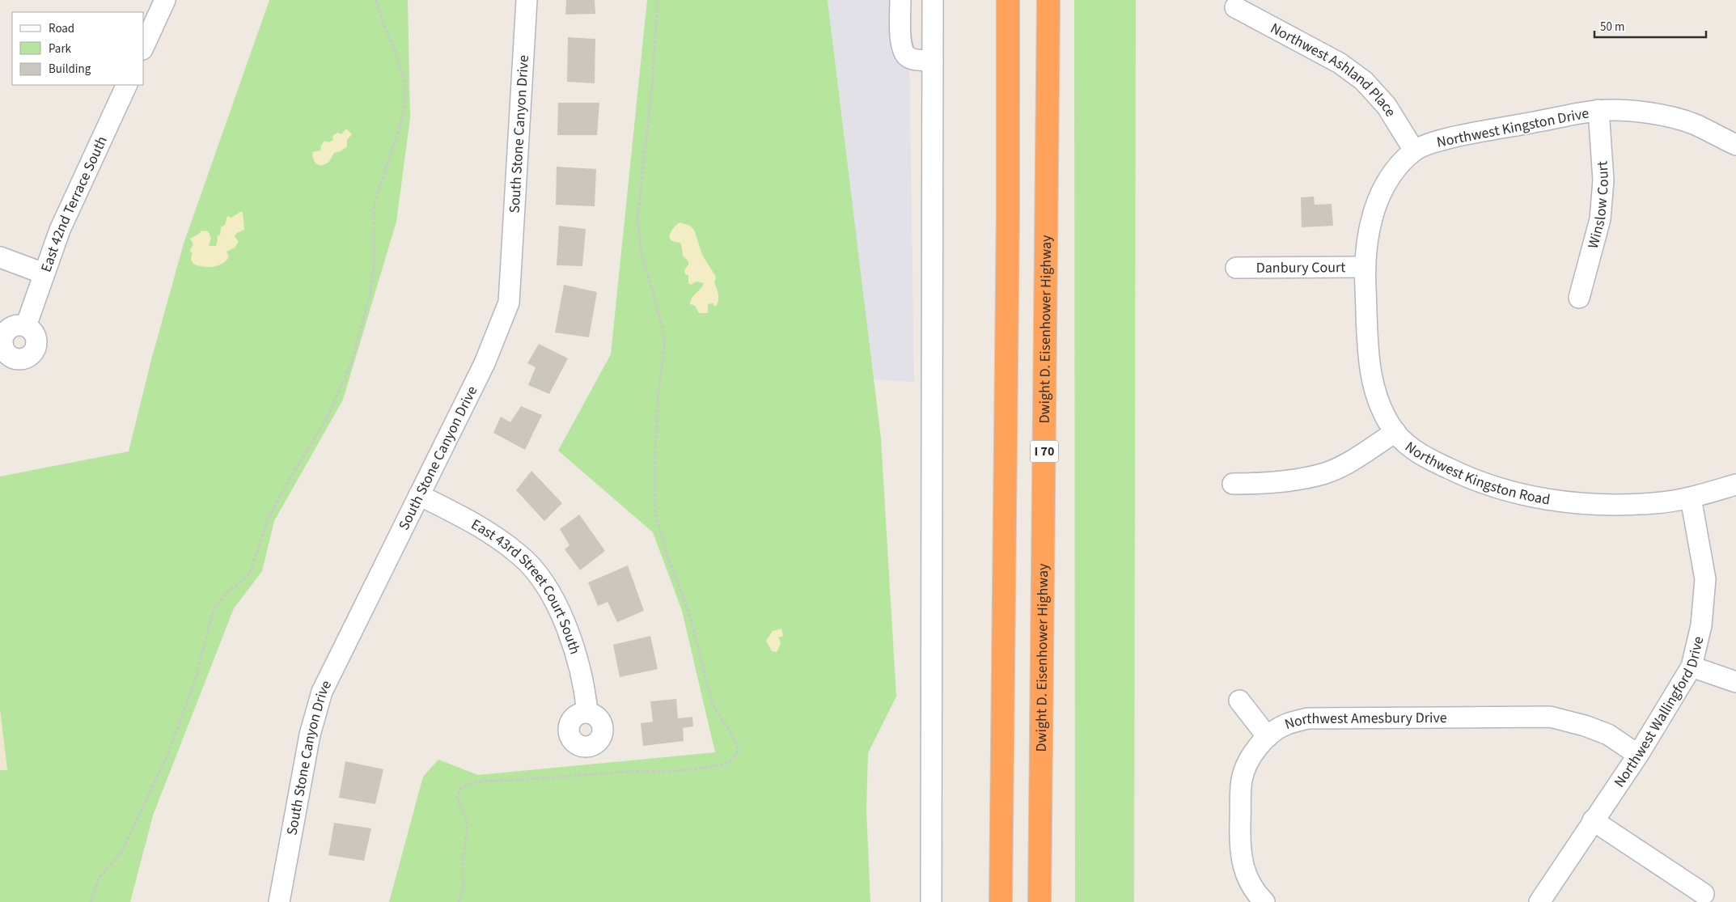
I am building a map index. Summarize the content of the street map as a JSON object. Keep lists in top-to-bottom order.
{
  "streets": {
    "highway": ["Dwight D. Eisenhower Highway", "I 70"],
    "street": [
      "Northwest Ashland Place",
      "Northwest Kingston Drive",
      "South Stone Canyon Drive",
      "East 42nd Terrace South",
      "Winslow Court",
      "Danbury Court",
      "Northwest Kingston Road",
      "East 43rd Street Court South",
      "Northwest Wallingford Drive",
      "Northwest Amesbury Drive"
    ]
  },
  "crossings": [
    ["Northwest Ashland Place", "Northwest Kingston Drive"],
    ["Northwest Kingston Drive", "Winslow Court"],
    ["Northwest Kingston Drive", "Danbury Court"],
    ["Northwest Kingston Drive", "Northwest Kingston Road"],
    ["South Stone Canyon Drive", "East 43rd Street Court South"],
    ["Danbury Court", "Northwest Kingston Road"],
    ["Northwest Kingston Road", "Northwest Wallingford Drive"],
    ["Northwest Wallingford Drive", "Northwest Amesbury Drive"]
  ],
  "legend": ["Road", "Park", "Building"],
  "scale_bar": "50 m"
}
